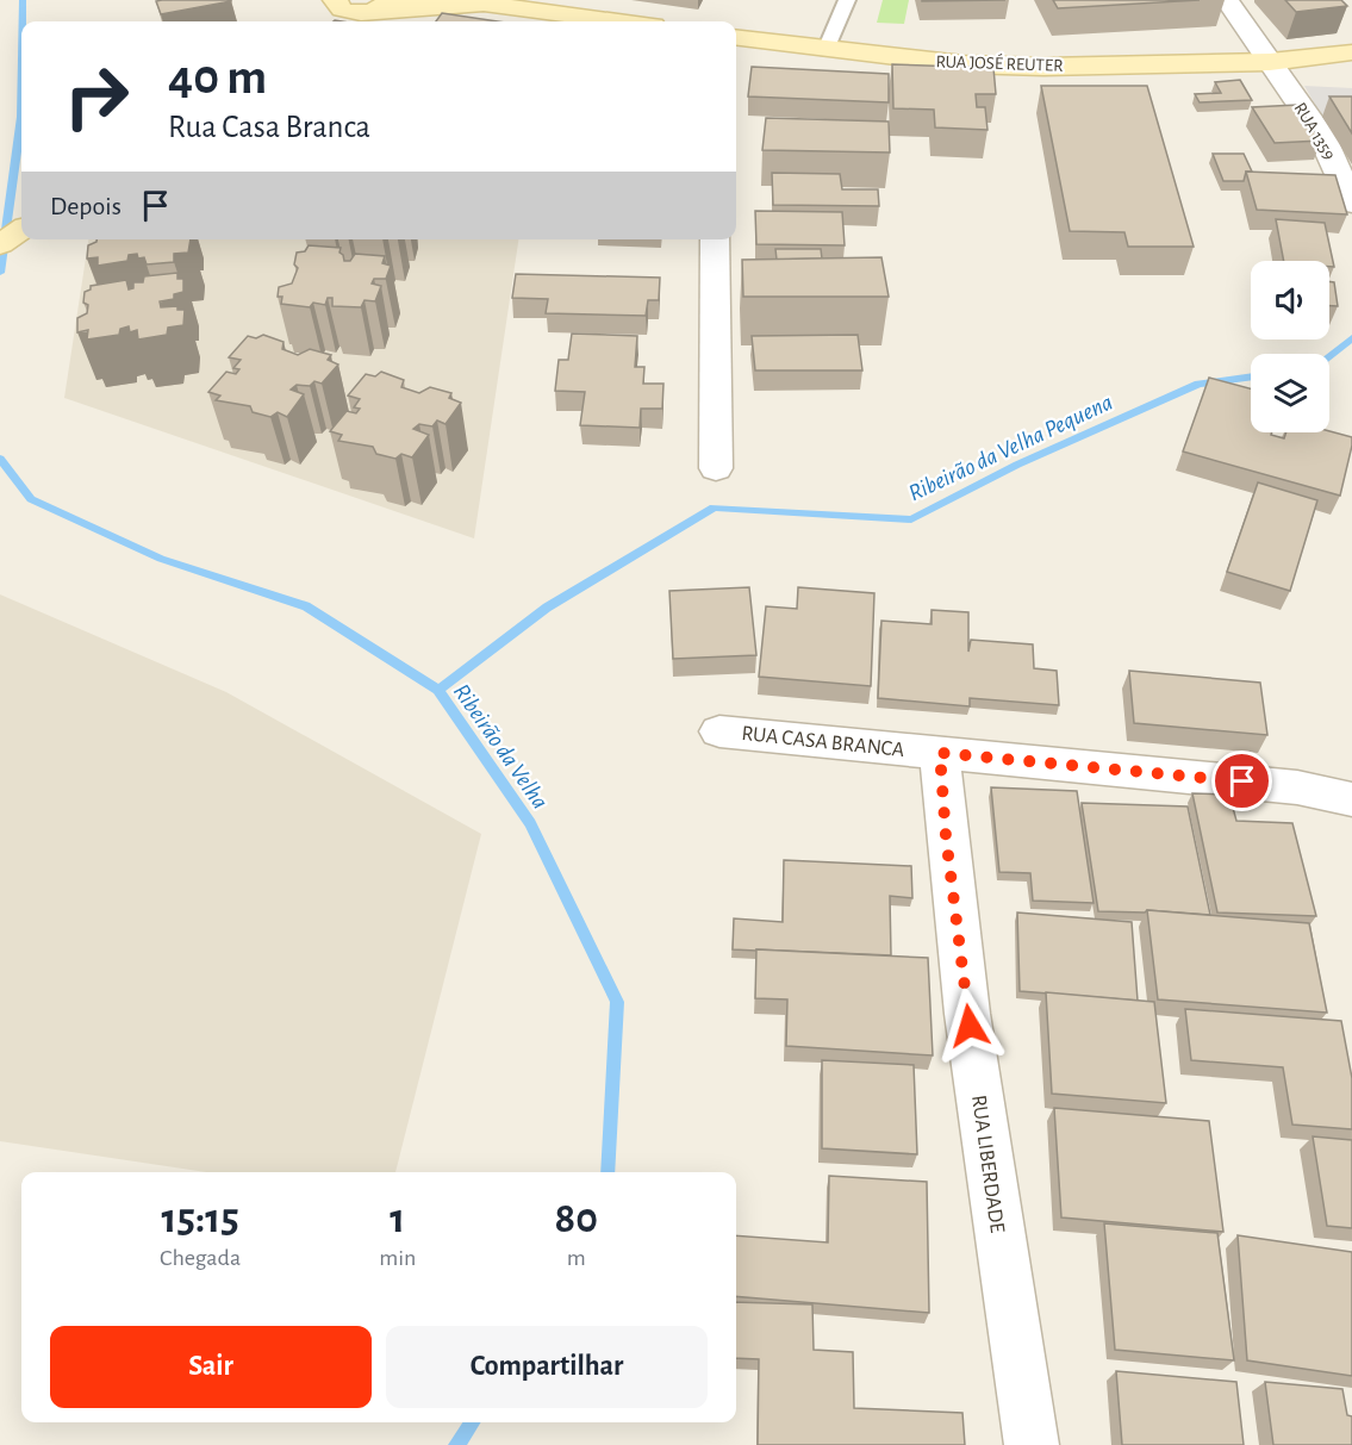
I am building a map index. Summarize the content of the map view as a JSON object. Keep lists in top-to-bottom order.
{
  "streets": {
    "main road": ["RUA JOSÉ REUTER"],
    "street": ["RUA 1359", "RUA CASA BRANCA", "RUA LIBERDADE"]
  },
  "crossings": [
    ["RUA JOSÉ REUTER", "RUA 1359"],
    ["RUA CASA BRANCA", "RUA LIBERDADE"]
  ],
  "water": ["Ribeirão da Velha Pequena", "Ribeirão da Velha"],
  "page": {
    "turn": ["40 m", "Rua Casa Branca"],
    "then": "Depois",
    "eta": [
      "15:15",
      "Chegada",
      "1",
      "min",
      "80",
      "m"
    ],
    "buttons": ["Sair", "Compartilhar"]
  }
}
